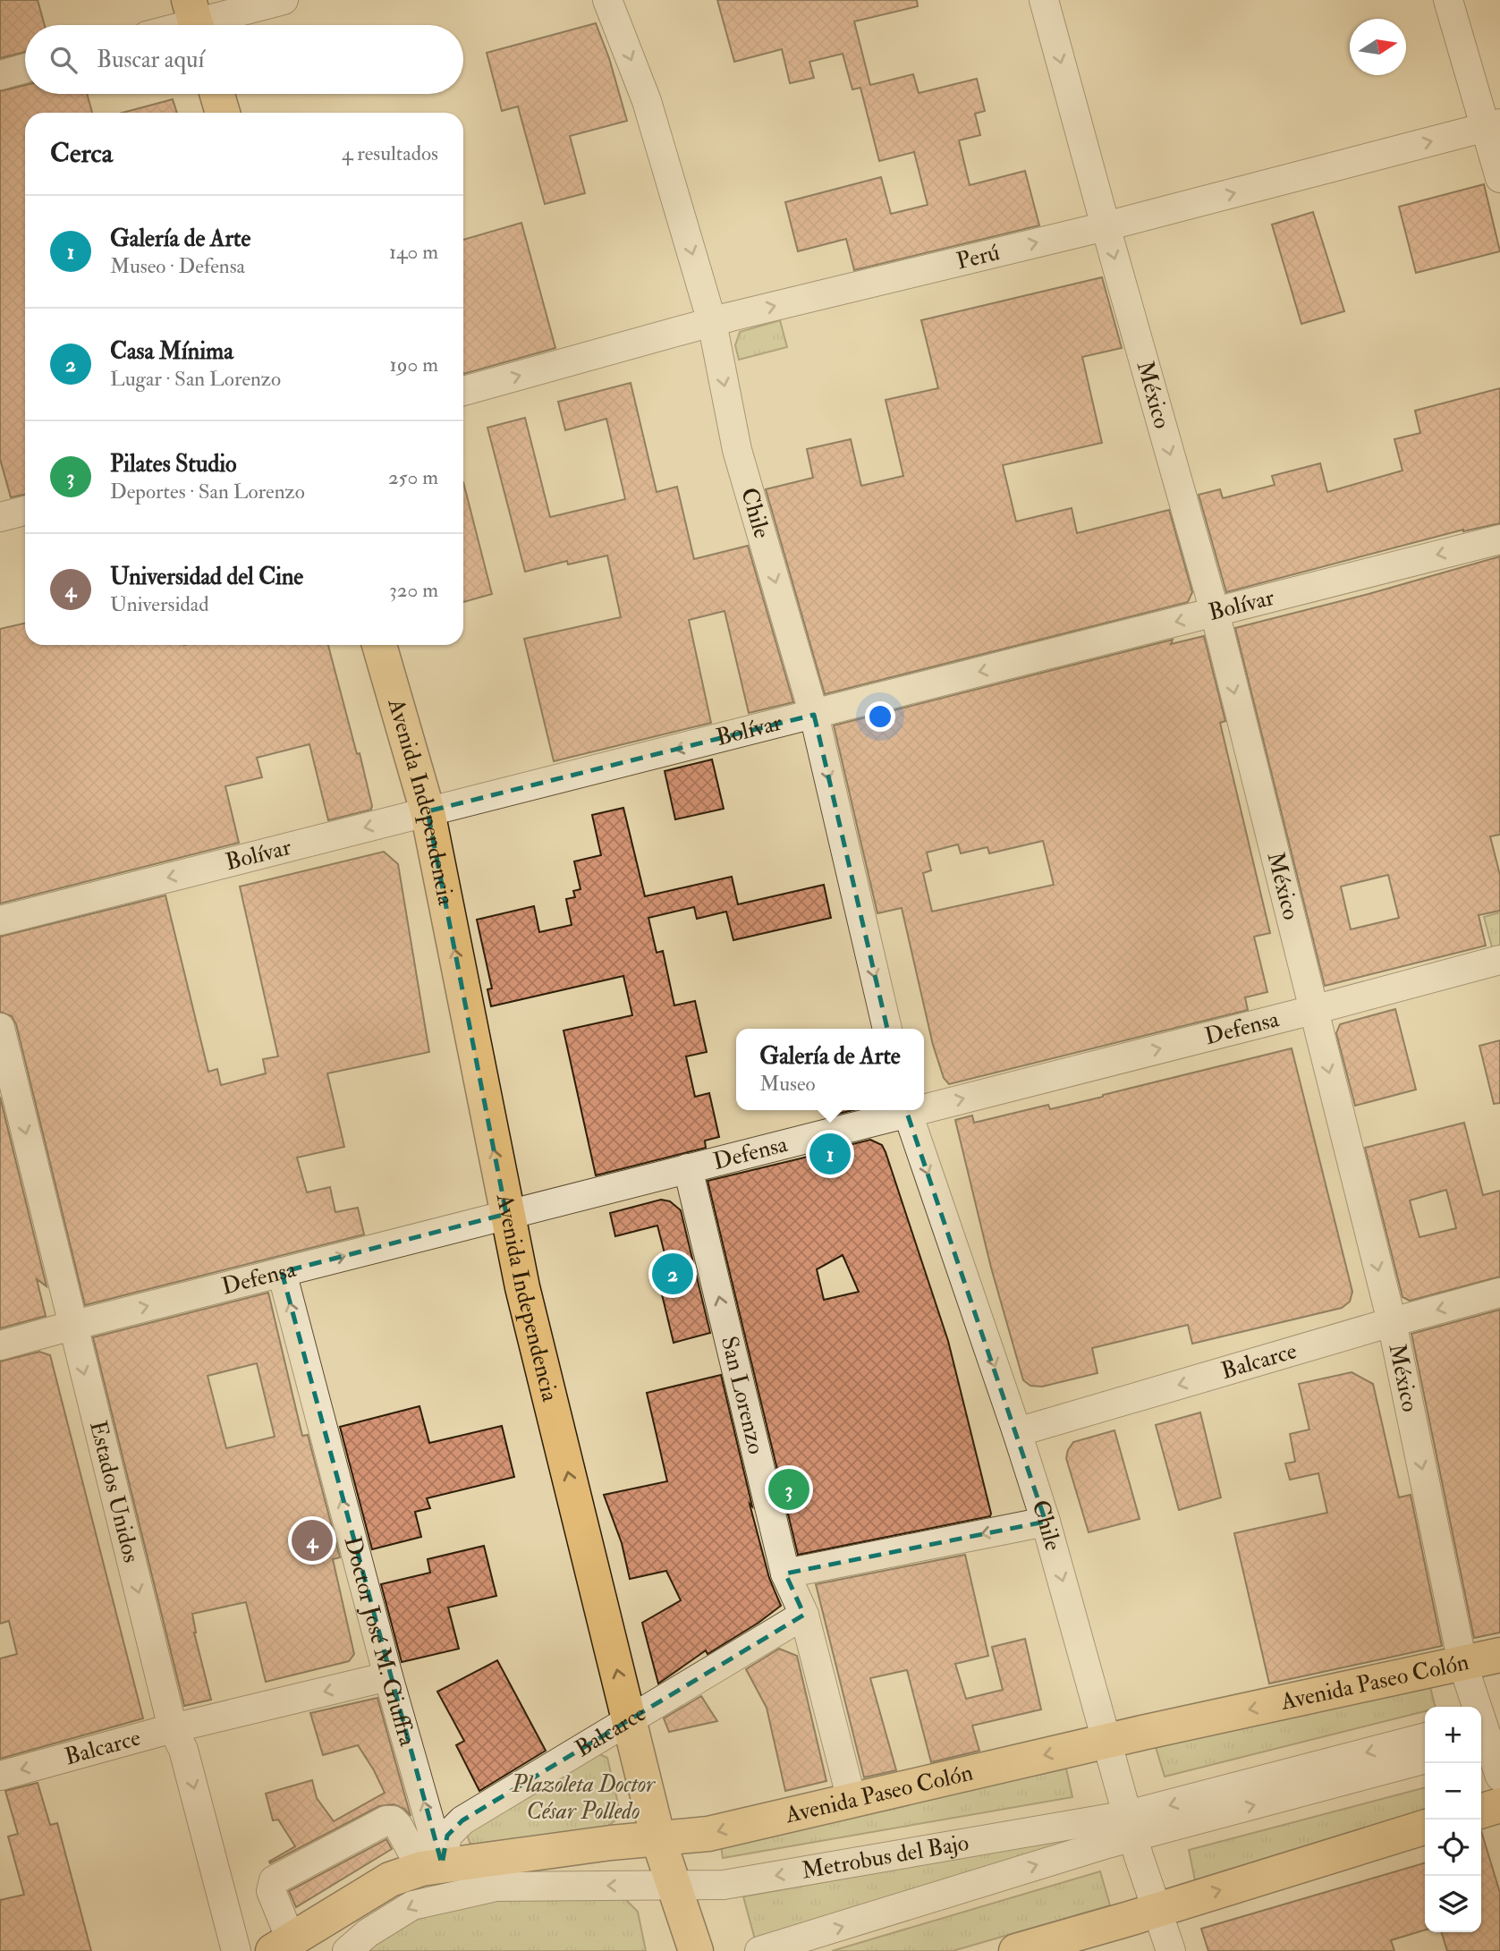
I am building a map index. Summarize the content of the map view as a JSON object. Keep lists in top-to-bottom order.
{
  "streets": {
    "main road": ["Avenida Independencia", "Avenida Paseo Colón"],
    "street": [
      "Perú",
      "México",
      "Chile",
      "Bolívar",
      "Defensa",
      "Balcarce",
      "San Lorenzo",
      "Estados Unidos",
      "Doctor José M. Giuffra",
      "Metrobus del Bajo"
    ]
  },
  "crossings": [
    ["Perú", "México"],
    ["Perú", "Chile"],
    ["México", "Bolívar"],
    ["México", "Defensa"],
    ["México", "Balcarce"],
    ["México", "Avenida Paseo Colón"],
    ["Chile", "Bolívar"],
    ["Chile", "Balcarce"],
    ["Chile", "Avenida Paseo Colón"],
    ["Chile", "Metrobus del Bajo"],
    ["Bolívar", "Avenida Independencia"],
    ["Avenida Independencia", "Defensa"],
    ["Avenida Independencia", "Balcarce"],
    ["Avenida Independencia", "Avenida Paseo Colón"],
    ["Avenida Independencia", "Metrobus del Bajo"],
    ["Defensa", "San Lorenzo"],
    ["Defensa", "Estados Unidos"],
    ["Defensa", "Doctor José M. Giuffra"],
    ["Balcarce", "San Lorenzo"],
    ["Balcarce", "Estados Unidos"],
    ["Balcarce", "Doctor José M. Giuffra"],
    ["Balcarce", "Avenida Paseo Colón"],
    ["San Lorenzo", "Avenida Paseo Colón"],
    ["Doctor José M. Giuffra", "Avenida Paseo Colón"]
  ],
  "one_way": [
    "Perú",
    "México",
    "Chile",
    "Bolívar",
    "Avenida Independencia",
    "Defensa",
    "Balcarce",
    "San Lorenzo",
    "Estados Unidos",
    "Doctor José M. Giuffra"
  ],
  "parks": ["Plazoleta Doctor César Polledo"],
  "north": "right",
  "page": {
    "search": "Buscar aquí",
    "heading": ["Cerca", "4 resultados"],
    "list": [
      {
        "mark": "1",
        "name": "Galería de Arte",
        "note": "Museo · Defensa",
        "value": "140 m"
      },
      {
        "mark": "2",
        "name": "Casa Mínima",
        "note": "Lugar · San Lorenzo",
        "value": "190 m"
      },
      {
        "mark": "3",
        "name": "Pilates Studio",
        "note": "Deportes · San Lorenzo",
        "value": "250 m"
      },
      {
        "mark": "4",
        "name": "Universidad del Cine",
        "note": "Universidad",
        "value": "320 m"
      }
    ],
    "popup": ["Galería de Arte", "Museo"],
    "pins": [
      "1",
      "2",
      "3",
      "4"
    ],
    "map_buttons": ["+", "−"]
  }
}
